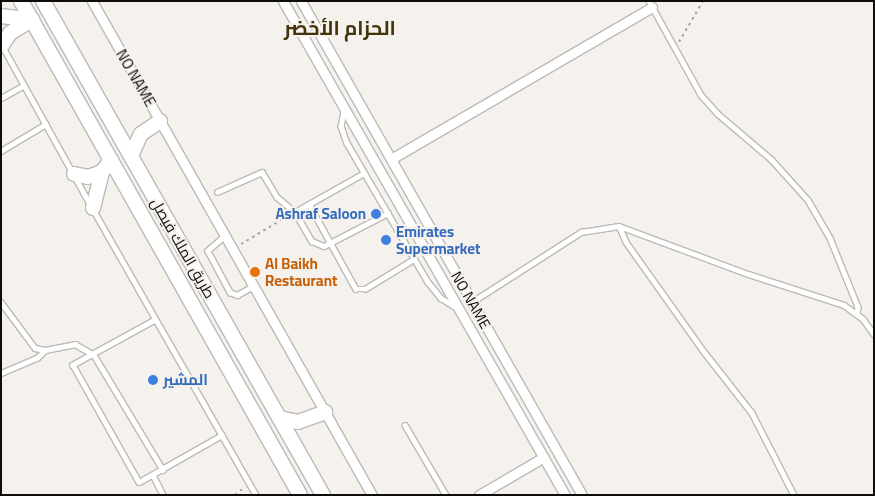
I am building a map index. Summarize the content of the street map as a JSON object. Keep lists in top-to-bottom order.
{
  "streets": {
    "main road": ["طريق الملك فيصل"],
    "street": ["NO NAME"]
  },
  "districts": ["الحزام الأخضر"],
  "places": [
    "Ashraf Saloon",
    "Emirates Supermarket",
    "Al Baikh Restaurant",
    "المشير"
  ]
}
